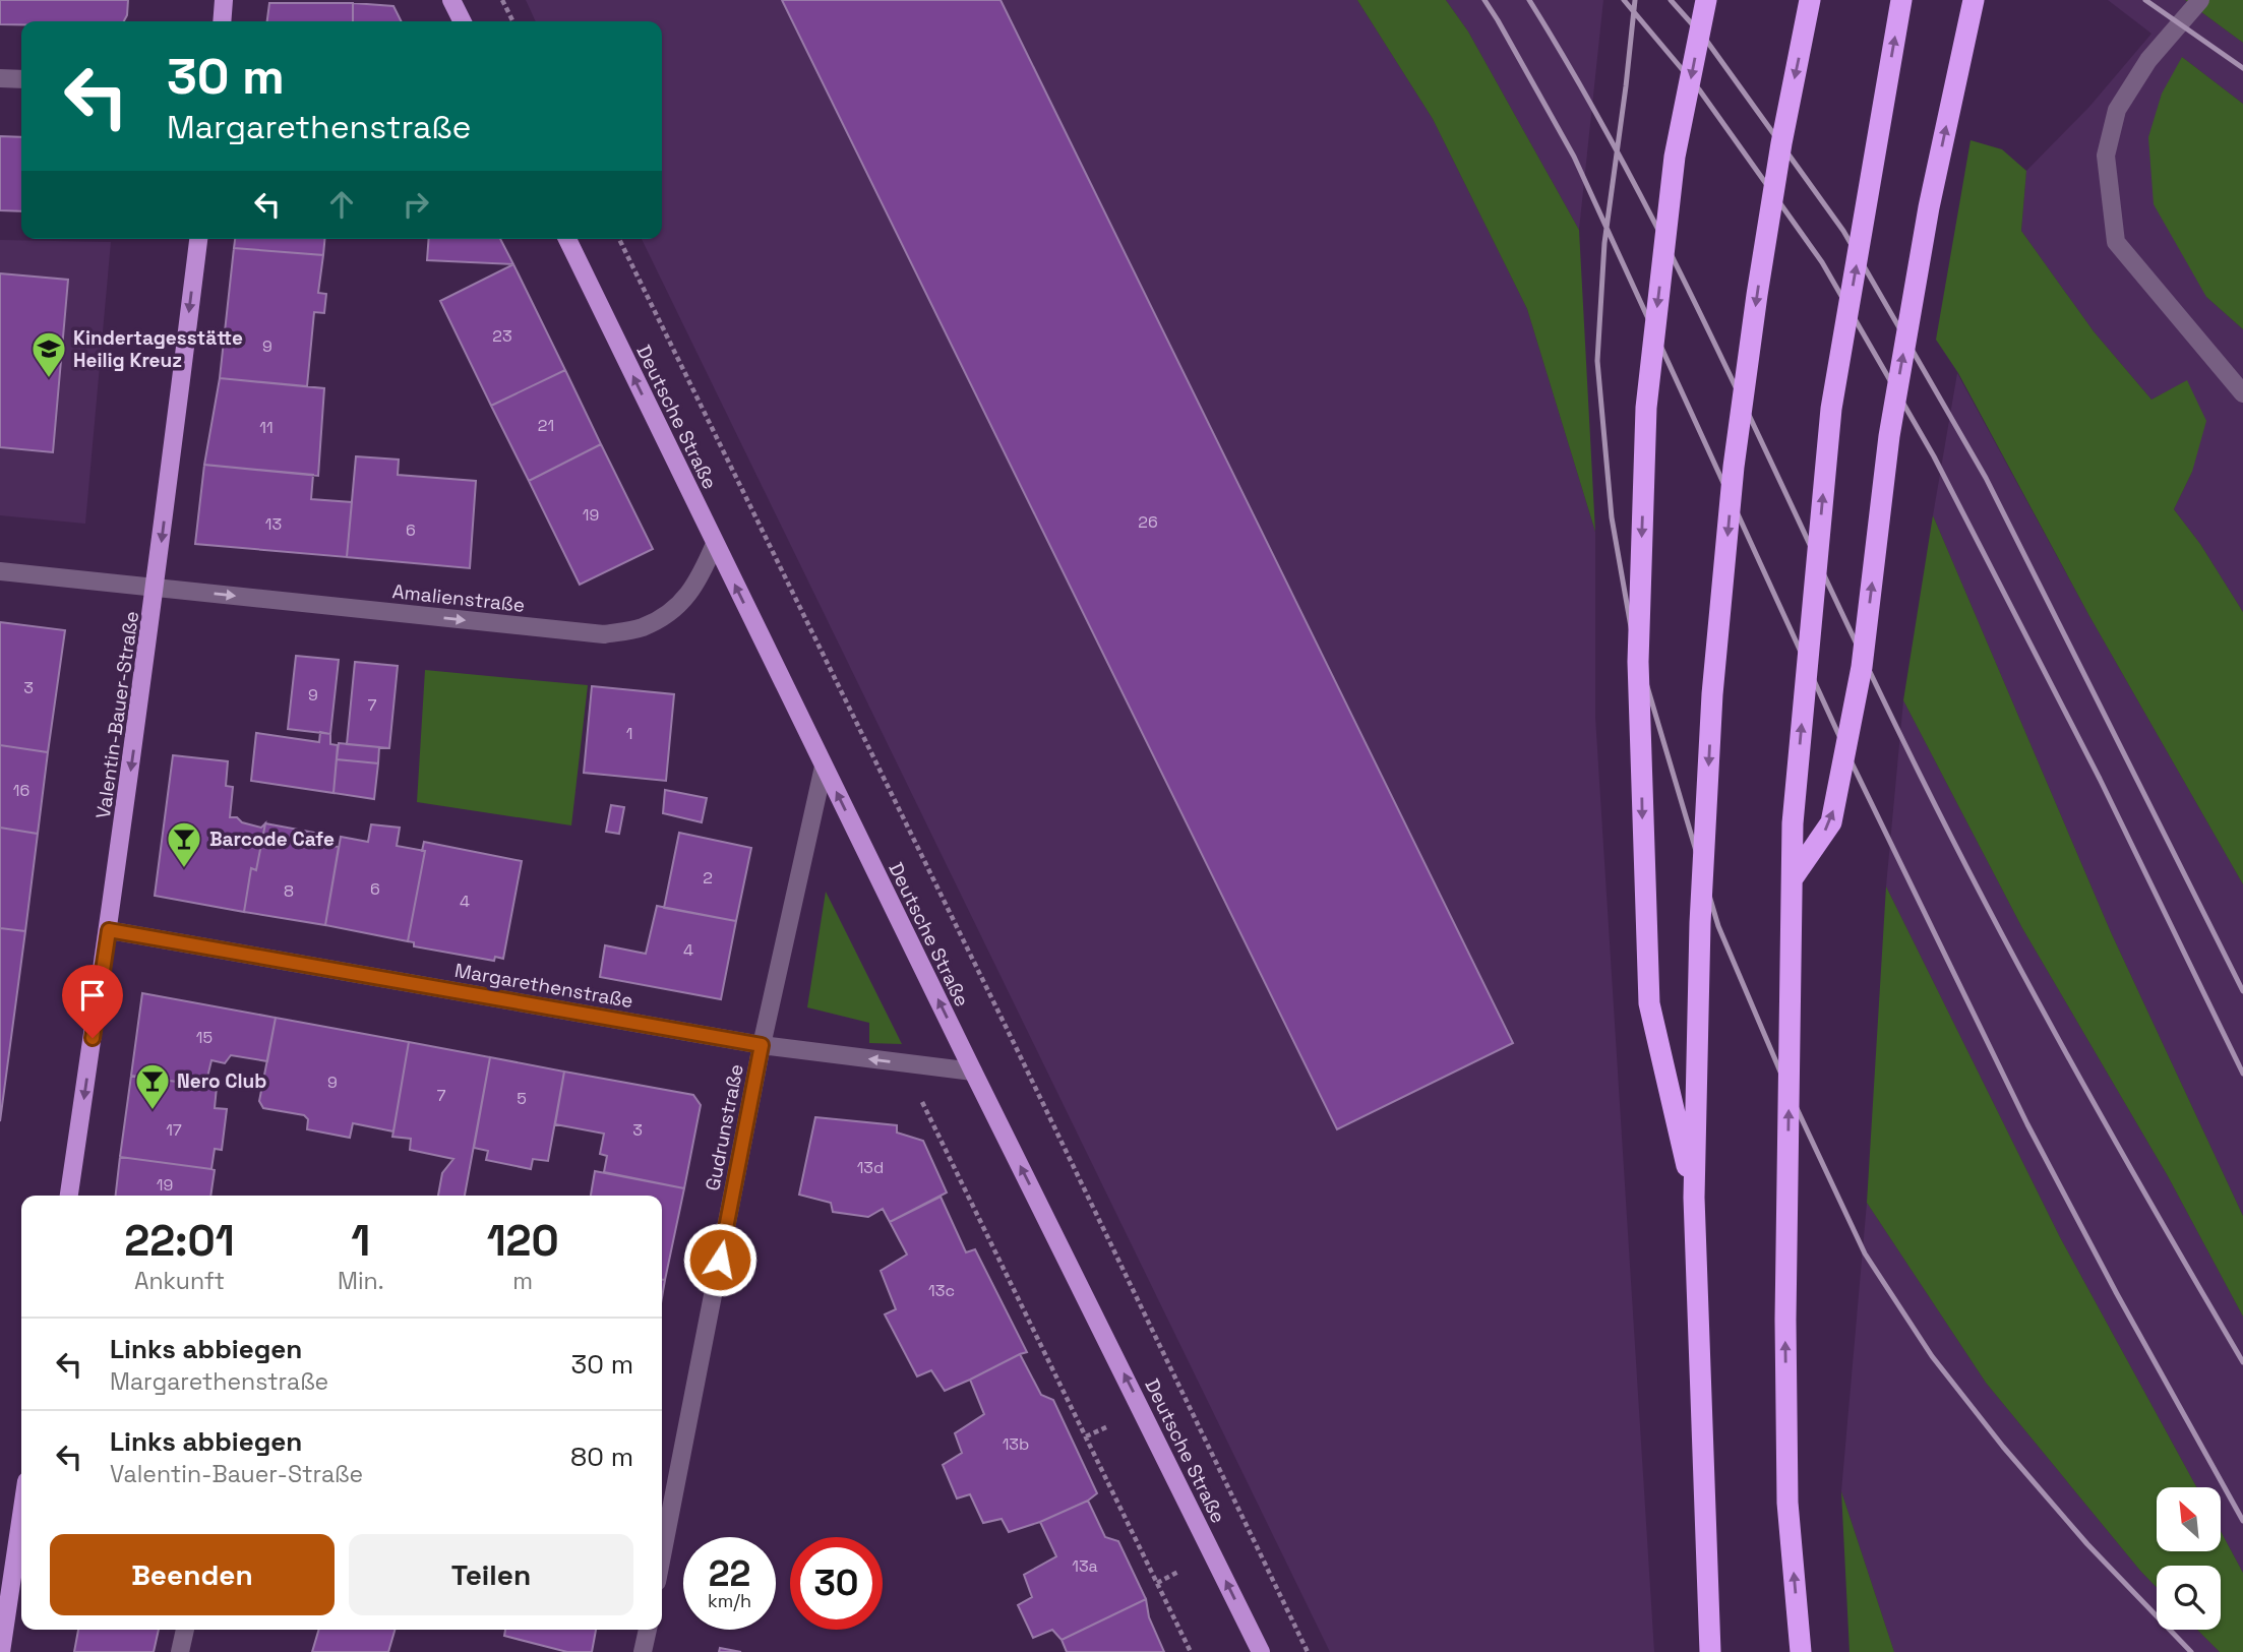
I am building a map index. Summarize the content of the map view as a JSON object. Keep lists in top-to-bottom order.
{
  "streets": {
    "main road": ["Deutsche Straße", "Valentin-Bauer-Straße"],
    "street": ["Amalienstraße", "Margarethenstraße", "Gudrunstraße"]
  },
  "crossings": [
    ["Deutsche Straße", "Amalienstraße"],
    ["Deutsche Straße", "Margarethenstraße"],
    ["Deutsche Straße", "Gudrunstraße"],
    ["Amalienstraße", "Valentin-Bauer-Straße"],
    ["Valentin-Bauer-Straße", "Margarethenstraße"],
    ["Margarethenstraße", "Gudrunstraße"]
  ],
  "one_way": ["Deutsche Straße", "Amalienstraße", "Valentin-Bauer-Straße"],
  "places": {
    "school or university": ["Kindertagesstätte Heilig Kreuz"],
    "bar": ["Barcode Cafe", "Nero Club"]
  },
  "house_numbers": [
    "23",
    "9",
    "21",
    "11",
    "19",
    "26",
    "13",
    "6",
    "3",
    "9",
    "7",
    "1",
    "16",
    "2",
    "6",
    "8",
    "4",
    "4",
    "15",
    "9",
    "7",
    "5",
    "17",
    "3",
    "13d",
    "19",
    "13c",
    "13b",
    "13a"
  ],
  "north": "top left",
  "page": {
    "turn": ["30 m", "Margarethenstraße"],
    "eta": [
      "22:01",
      "Ankunft",
      "1",
      "Min.",
      "120",
      "m"
    ],
    "list": [
      {
        "name": "Links abbiegen",
        "note": "Margarethenstraße",
        "value": "30 m"
      },
      {
        "name": "Links abbiegen",
        "note": "Valentin-Bauer-Straße",
        "value": "80 m"
      }
    ],
    "buttons": ["Beenden", "Teilen"],
    "speed": "22 km/h",
    "limit": "30"
  }
}
